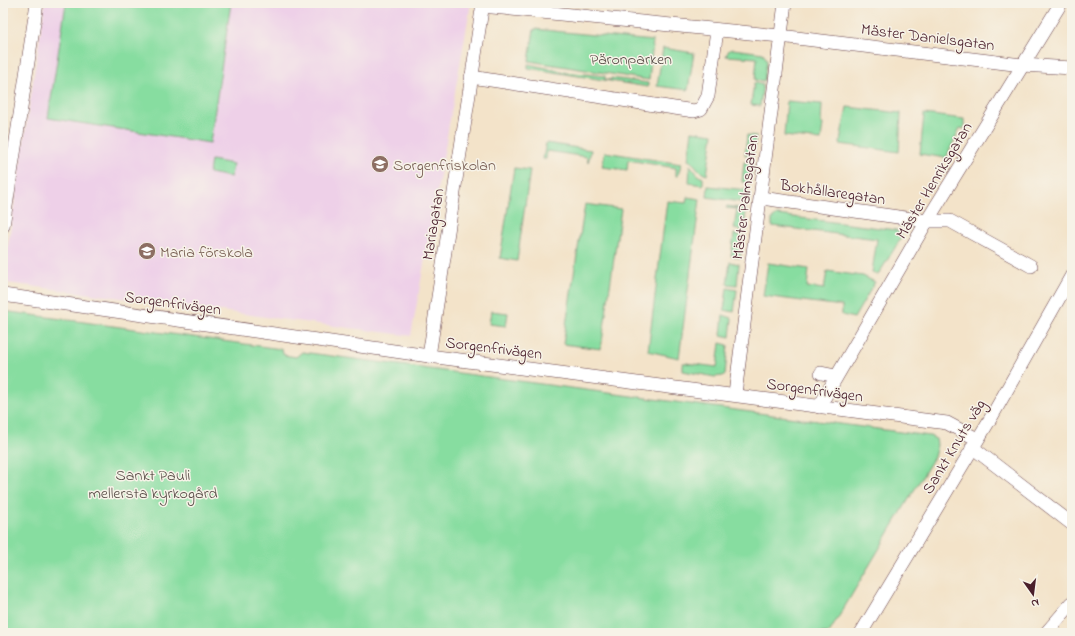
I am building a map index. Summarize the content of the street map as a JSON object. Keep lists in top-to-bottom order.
{
  "streets": {
    "street": [
      "Mäster Danielsgatan",
      "Mäster Henriksgatan",
      "Bokhållaregatan",
      "Mäster Palmsgatan",
      "Mariagatan",
      "Sorgenfrivägen",
      "Sankt Knuts väg"
    ]
  },
  "crossings": [
    ["Mäster Danielsgatan", "Mäster Henriksgatan"],
    ["Mäster Danielsgatan", "Mäster Palmsgatan"],
    ["Mäster Danielsgatan", "Mariagatan"],
    ["Mäster Henriksgatan", "Bokhållaregatan"],
    ["Mäster Henriksgatan", "Sorgenfrivägen"],
    ["Bokhållaregatan", "Mäster Palmsgatan"],
    ["Mäster Palmsgatan", "Sorgenfrivägen"],
    ["Mariagatan", "Sorgenfrivägen"],
    ["Sorgenfrivägen", "Sankt Knuts väg"]
  ],
  "parks": ["Päronparken", "Sankt Pauli mellersta kyrkogård"],
  "places": {
    "school or university": ["Sorgenfriskolan", "Maria förskola"]
  },
  "north": "bottom"
}
